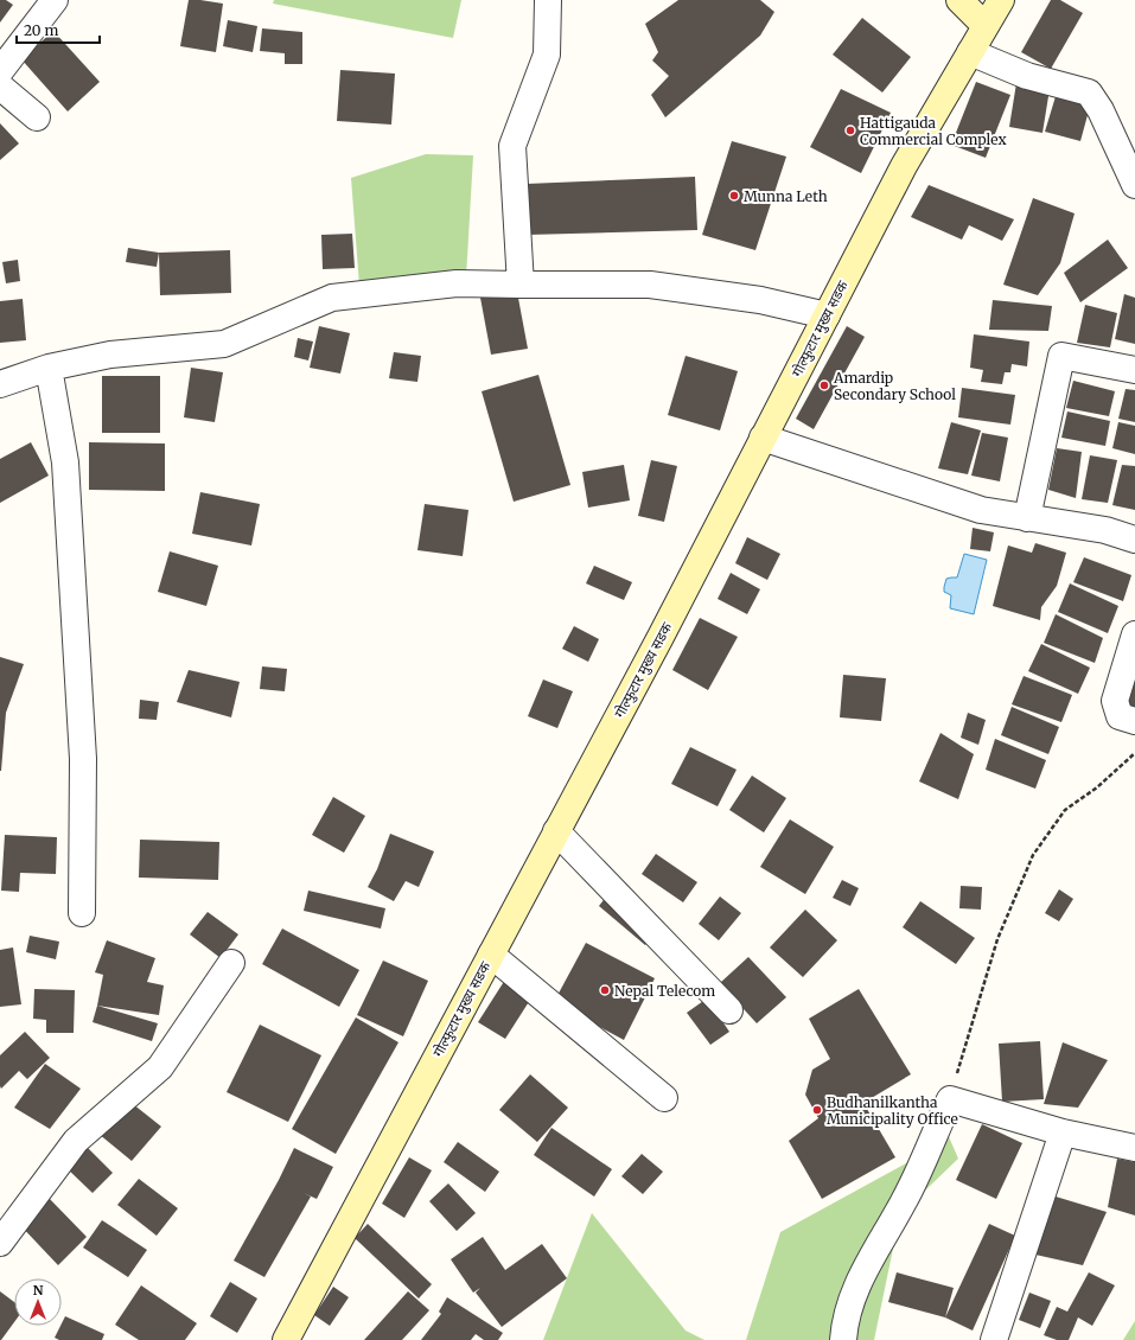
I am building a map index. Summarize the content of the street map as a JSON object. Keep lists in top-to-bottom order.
{
  "streets": {
    "main road": ["गोल्फुटार मुख्य सडक"]
  },
  "places": [
    "Hattigauda Commercial Complex",
    "Munna Leth",
    "Amardip Secondary School",
    "Nepal Telecom",
    "Budhanilkantha Municipality Office"
  ],
  "scale_bar": "20 m",
  "north": "top"
}
